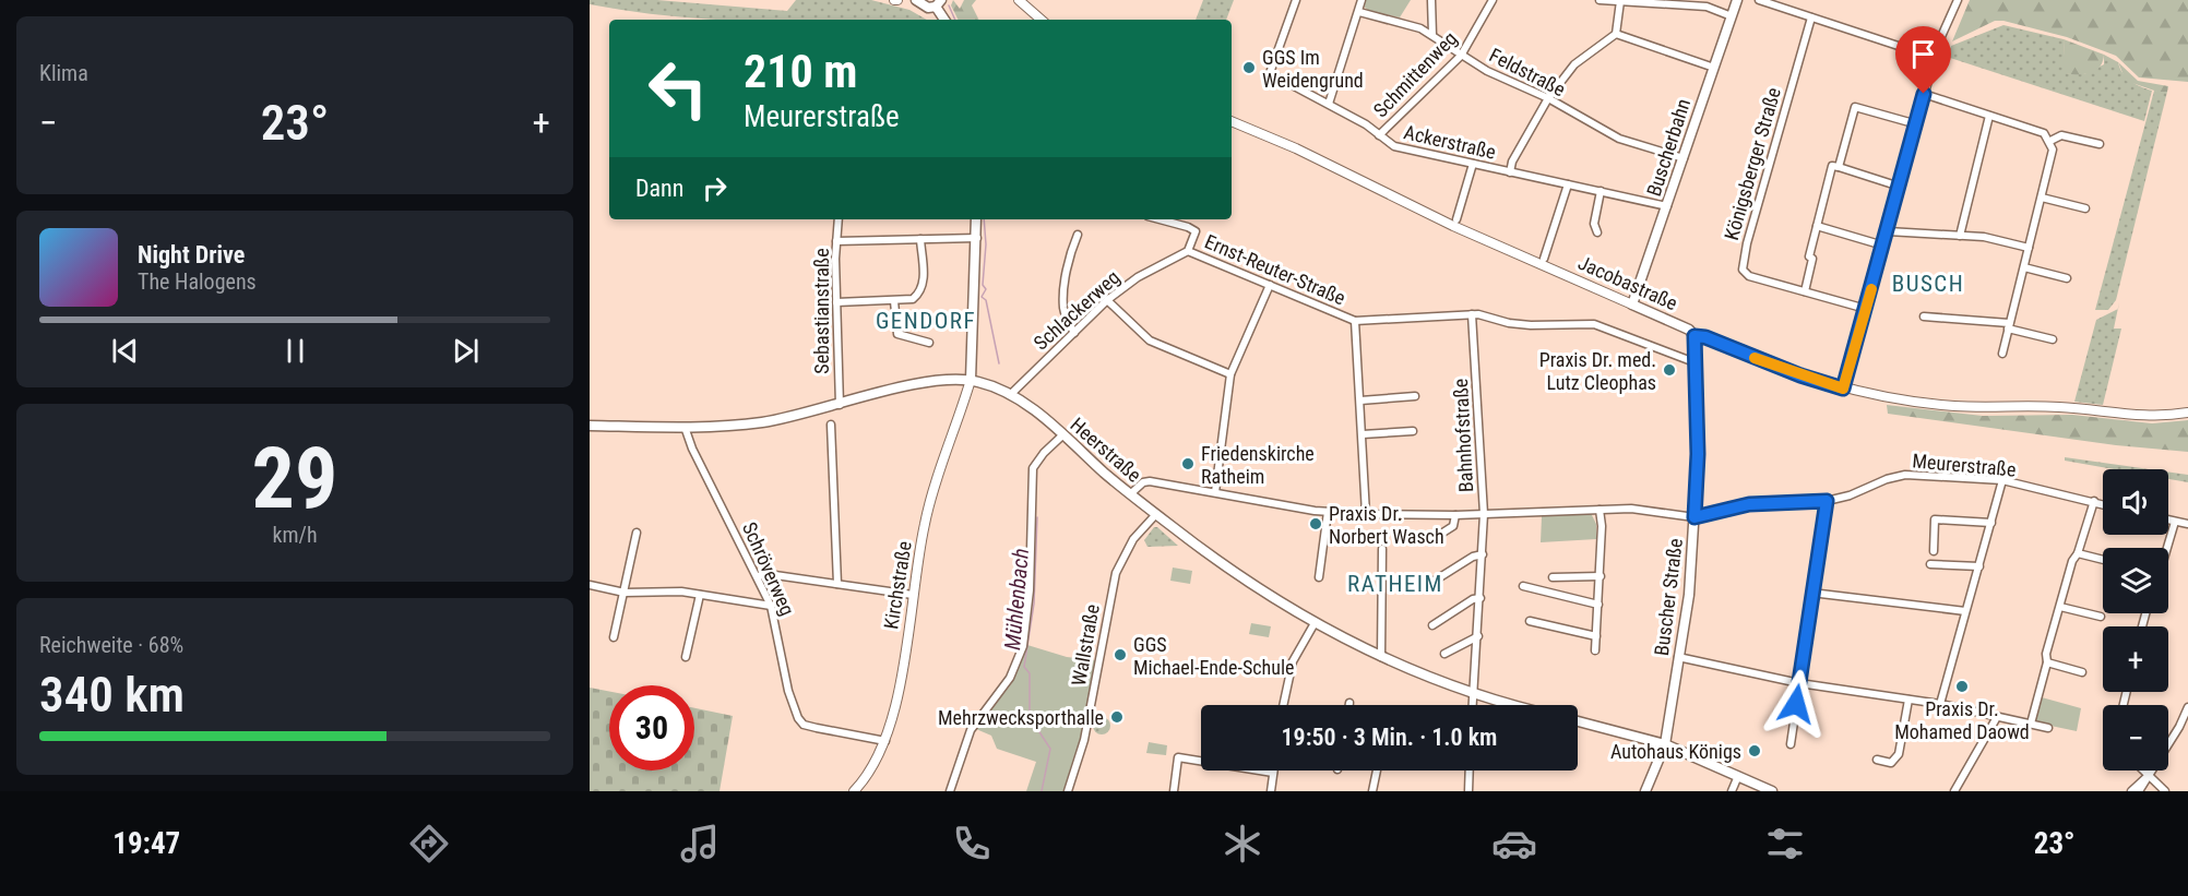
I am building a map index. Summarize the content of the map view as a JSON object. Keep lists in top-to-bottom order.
{
  "streets": {
    "main road": [
      "Buscherbahn",
      "Jacobastraße",
      "Heerstraße",
      "Buscher Straße"
    ],
    "street": [
      "Feldstraße",
      "Schmittenweg",
      "Ackerstraße",
      "Königsberger Straße",
      "Ernst-Reuter-Straße",
      "Schlackerweg",
      "Sebastianstraße",
      "Bahnhofstraße",
      "Meurerstraße",
      "Schröverweg",
      "Kirchstraße",
      "Wallstraße"
    ]
  },
  "crossings": [
    ["Feldstraße", "Schmittenweg"],
    ["Feldstraße", "Buscherbahn"],
    ["Schmittenweg", "Ackerstraße"],
    ["Ackerstraße", "Buscherbahn"],
    ["Buscherbahn", "Jacobastraße"],
    ["Ernst-Reuter-Straße", "Schlackerweg"],
    ["Ernst-Reuter-Straße", "Bahnhofstraße"],
    ["Ernst-Reuter-Straße", "Buscher Straße"],
    ["Jacobastraße", "Buscher Straße"],
    ["Schlackerweg", "Heerstraße"],
    ["Sebastianstraße", "Heerstraße"],
    ["Bahnhofstraße", "Heerstraße"],
    ["Bahnhofstraße", "Meurerstraße"],
    ["Heerstraße", "Meurerstraße"],
    ["Heerstraße", "Schröverweg"],
    ["Heerstraße", "Kirchstraße"],
    ["Heerstraße", "Wallstraße"],
    ["Meurerstraße", "Buscher Straße"],
    ["Schröverweg", "Kirchstraße"]
  ],
  "districts": ["BUSCH", "GENDORF", "RATHEIM"],
  "water": ["Mühlenbach"],
  "places": [
    "GGS Im Weidengrund",
    "Praxis Dr. med. Lutz Cleophas",
    "Friedenskirche Ratheim",
    "Praxis Dr. Norbert Wasch",
    "GGS Michael-Ende-Schule",
    "Praxis Dr. Mohamed Daowd",
    "Mehrzwecksporthalle",
    "Autohaus Königs"
  ],
  "page": {
    "tile": [
      "Klima",
      ["29", "km/h"],
      ["Reichweite · 68%", "340 km"]
    ],
    "turn": ["210 m", "Meurerstraße"],
    "heat": ["−", "23°", "+"],
    "then": "Dann",
    "song": ["Night Drive", "The Halogens"],
    "map_buttons": ["+", "−"],
    "limit": "30",
    "trip": "19:50 · 3 Min. · 1.0 km",
    "tabs": ["19:47", "23°"]
  }
}
